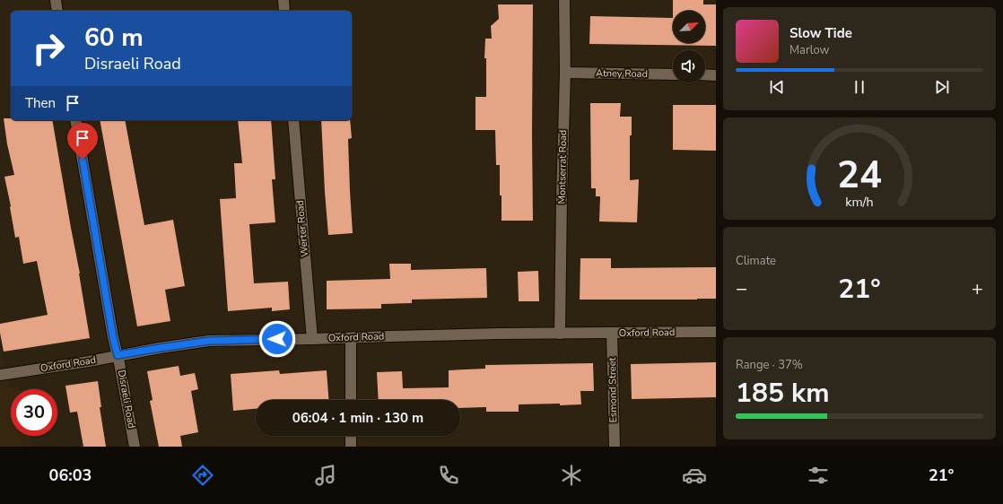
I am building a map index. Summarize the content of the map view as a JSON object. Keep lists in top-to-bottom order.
{
  "streets": {
    "street": [
      "Atney Road",
      "Montserrat Road",
      "Werter Road",
      "Oxford Road",
      "Esmond Street",
      "Disraeli Road"
    ]
  },
  "crossings": [
    ["Atney Road", "Montserrat Road"],
    ["Montserrat Road", "Oxford Road"],
    ["Werter Road", "Oxford Road"],
    ["Oxford Road", "Esmond Street"],
    ["Oxford Road", "Disraeli Road"]
  ],
  "north": "top right",
  "page": {
    "turn": ["60 m", "Disraeli Road"],
    "song": ["Slow Tide", "Marlow"],
    "then": "Then",
    "tile": [
      "Climate",
      ["Range · 37%", "185 km"]
    ],
    "heat": ["−", "21°", "+"],
    "limit": "30",
    "trip": "06:04 · 1 min · 130 m",
    "tabs": ["06:03", "21°"],
    "gauge": ["24", "km/h"]
  }
}
